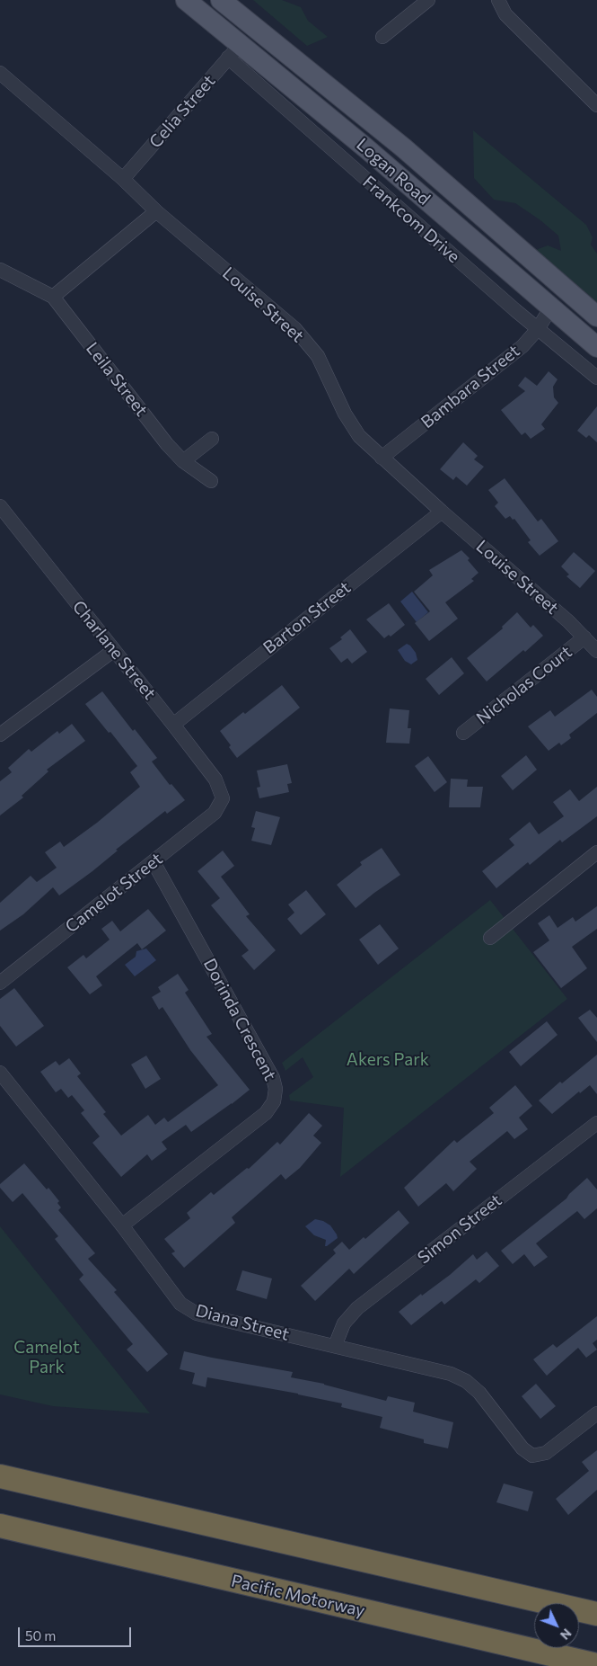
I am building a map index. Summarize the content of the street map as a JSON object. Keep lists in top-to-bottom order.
{
  "streets": {
    "highway": ["Pacific Motorway"],
    "main road": ["Logan Road"],
    "street": [
      "Celia Street",
      "Frankcom Drive",
      "Louise Street",
      "Leila Street",
      "Bambara Street",
      "Barton Street",
      "Charlane Street",
      "Nicholas Court",
      "Camelot Street",
      "Dorinda Crescent",
      "Simon Street",
      "Diana Street"
    ]
  },
  "crossings": [
    ["Celia Street", "Logan Road"],
    ["Celia Street", "Frankcom Drive"],
    ["Celia Street", "Louise Street"],
    ["Logan Road", "Frankcom Drive"],
    ["Logan Road", "Bambara Street"],
    ["Frankcom Drive", "Bambara Street"],
    ["Louise Street", "Bambara Street"],
    ["Louise Street", "Barton Street"],
    ["Louise Street", "Nicholas Court"],
    ["Barton Street", "Charlane Street"],
    ["Charlane Street", "Camelot Street"],
    ["Camelot Street", "Dorinda Crescent"],
    ["Dorinda Crescent", "Diana Street"],
    ["Simon Street", "Diana Street"]
  ],
  "parks": ["Akers Park", "Camelot Park"],
  "scale_bar": "50 m",
  "north": "bottom right"
}
